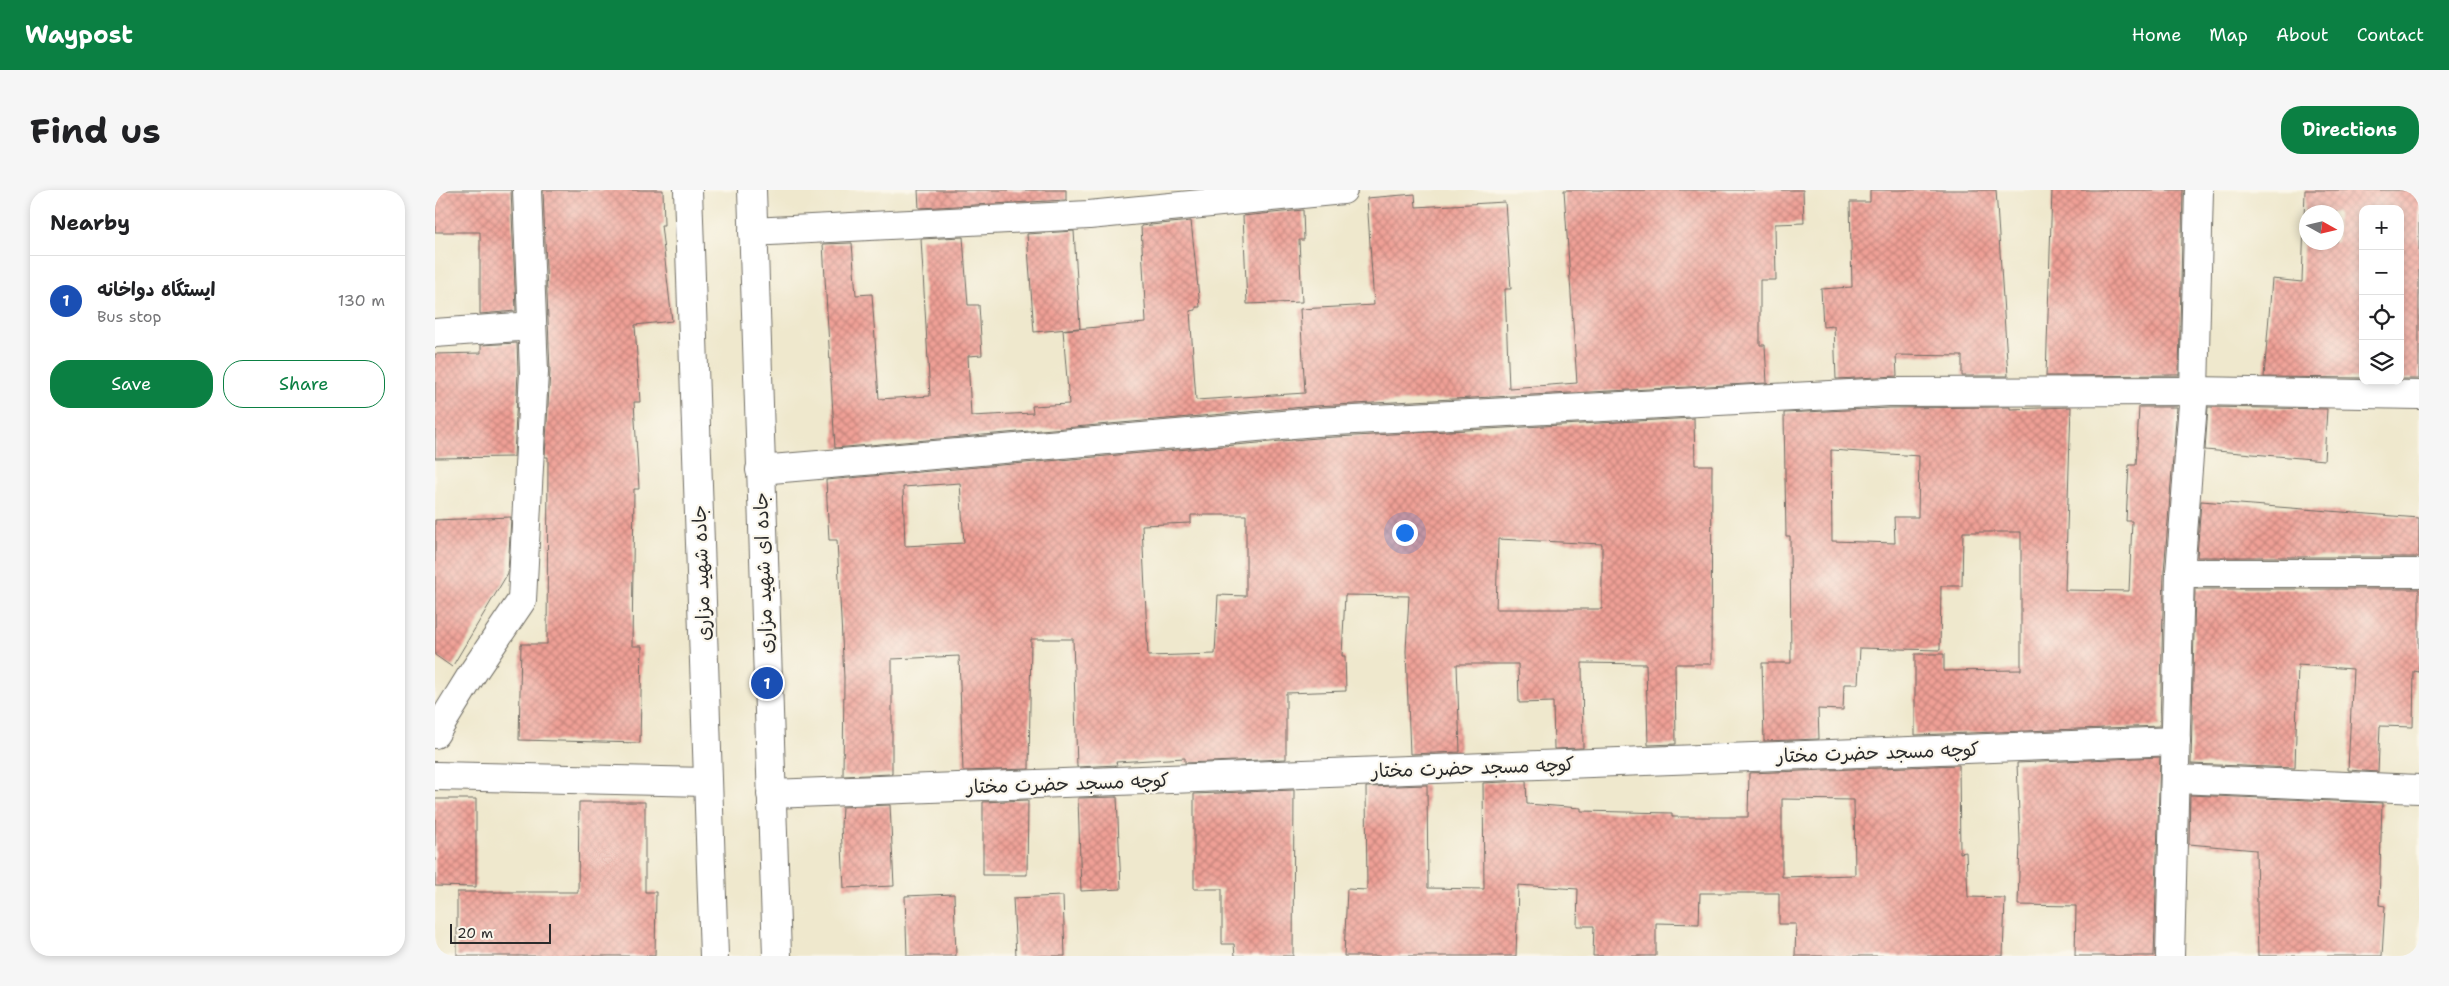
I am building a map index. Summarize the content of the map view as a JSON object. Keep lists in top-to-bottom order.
{
  "streets": {
    "street": ["جاده شهید مزاری", "جاده ای شهید مزاری", "کوچه مسجد حضرت مختار"]
  },
  "crossings": [
    ["جاده ای شهید مزاری", "کوچه مسجد حضرت مختار"]
  ],
  "scale_bar": "20 m",
  "north": "right",
  "page": {
    "header": "Waypost",
    "nav": [
      "Home",
      "Map",
      "About",
      "Contact"
    ],
    "buttons": [
      "Directions",
      ["Save", "Share"]
    ],
    "title": "Find us",
    "heading": "Nearby",
    "map_buttons": ["+", "−"],
    "list": [
      {
        "mark": "1",
        "name": "ایستگاه دواخانه",
        "note": "Bus stop",
        "value": "130 m"
      }
    ],
    "pins": "1",
    "scale": "20 m"
  }
}
